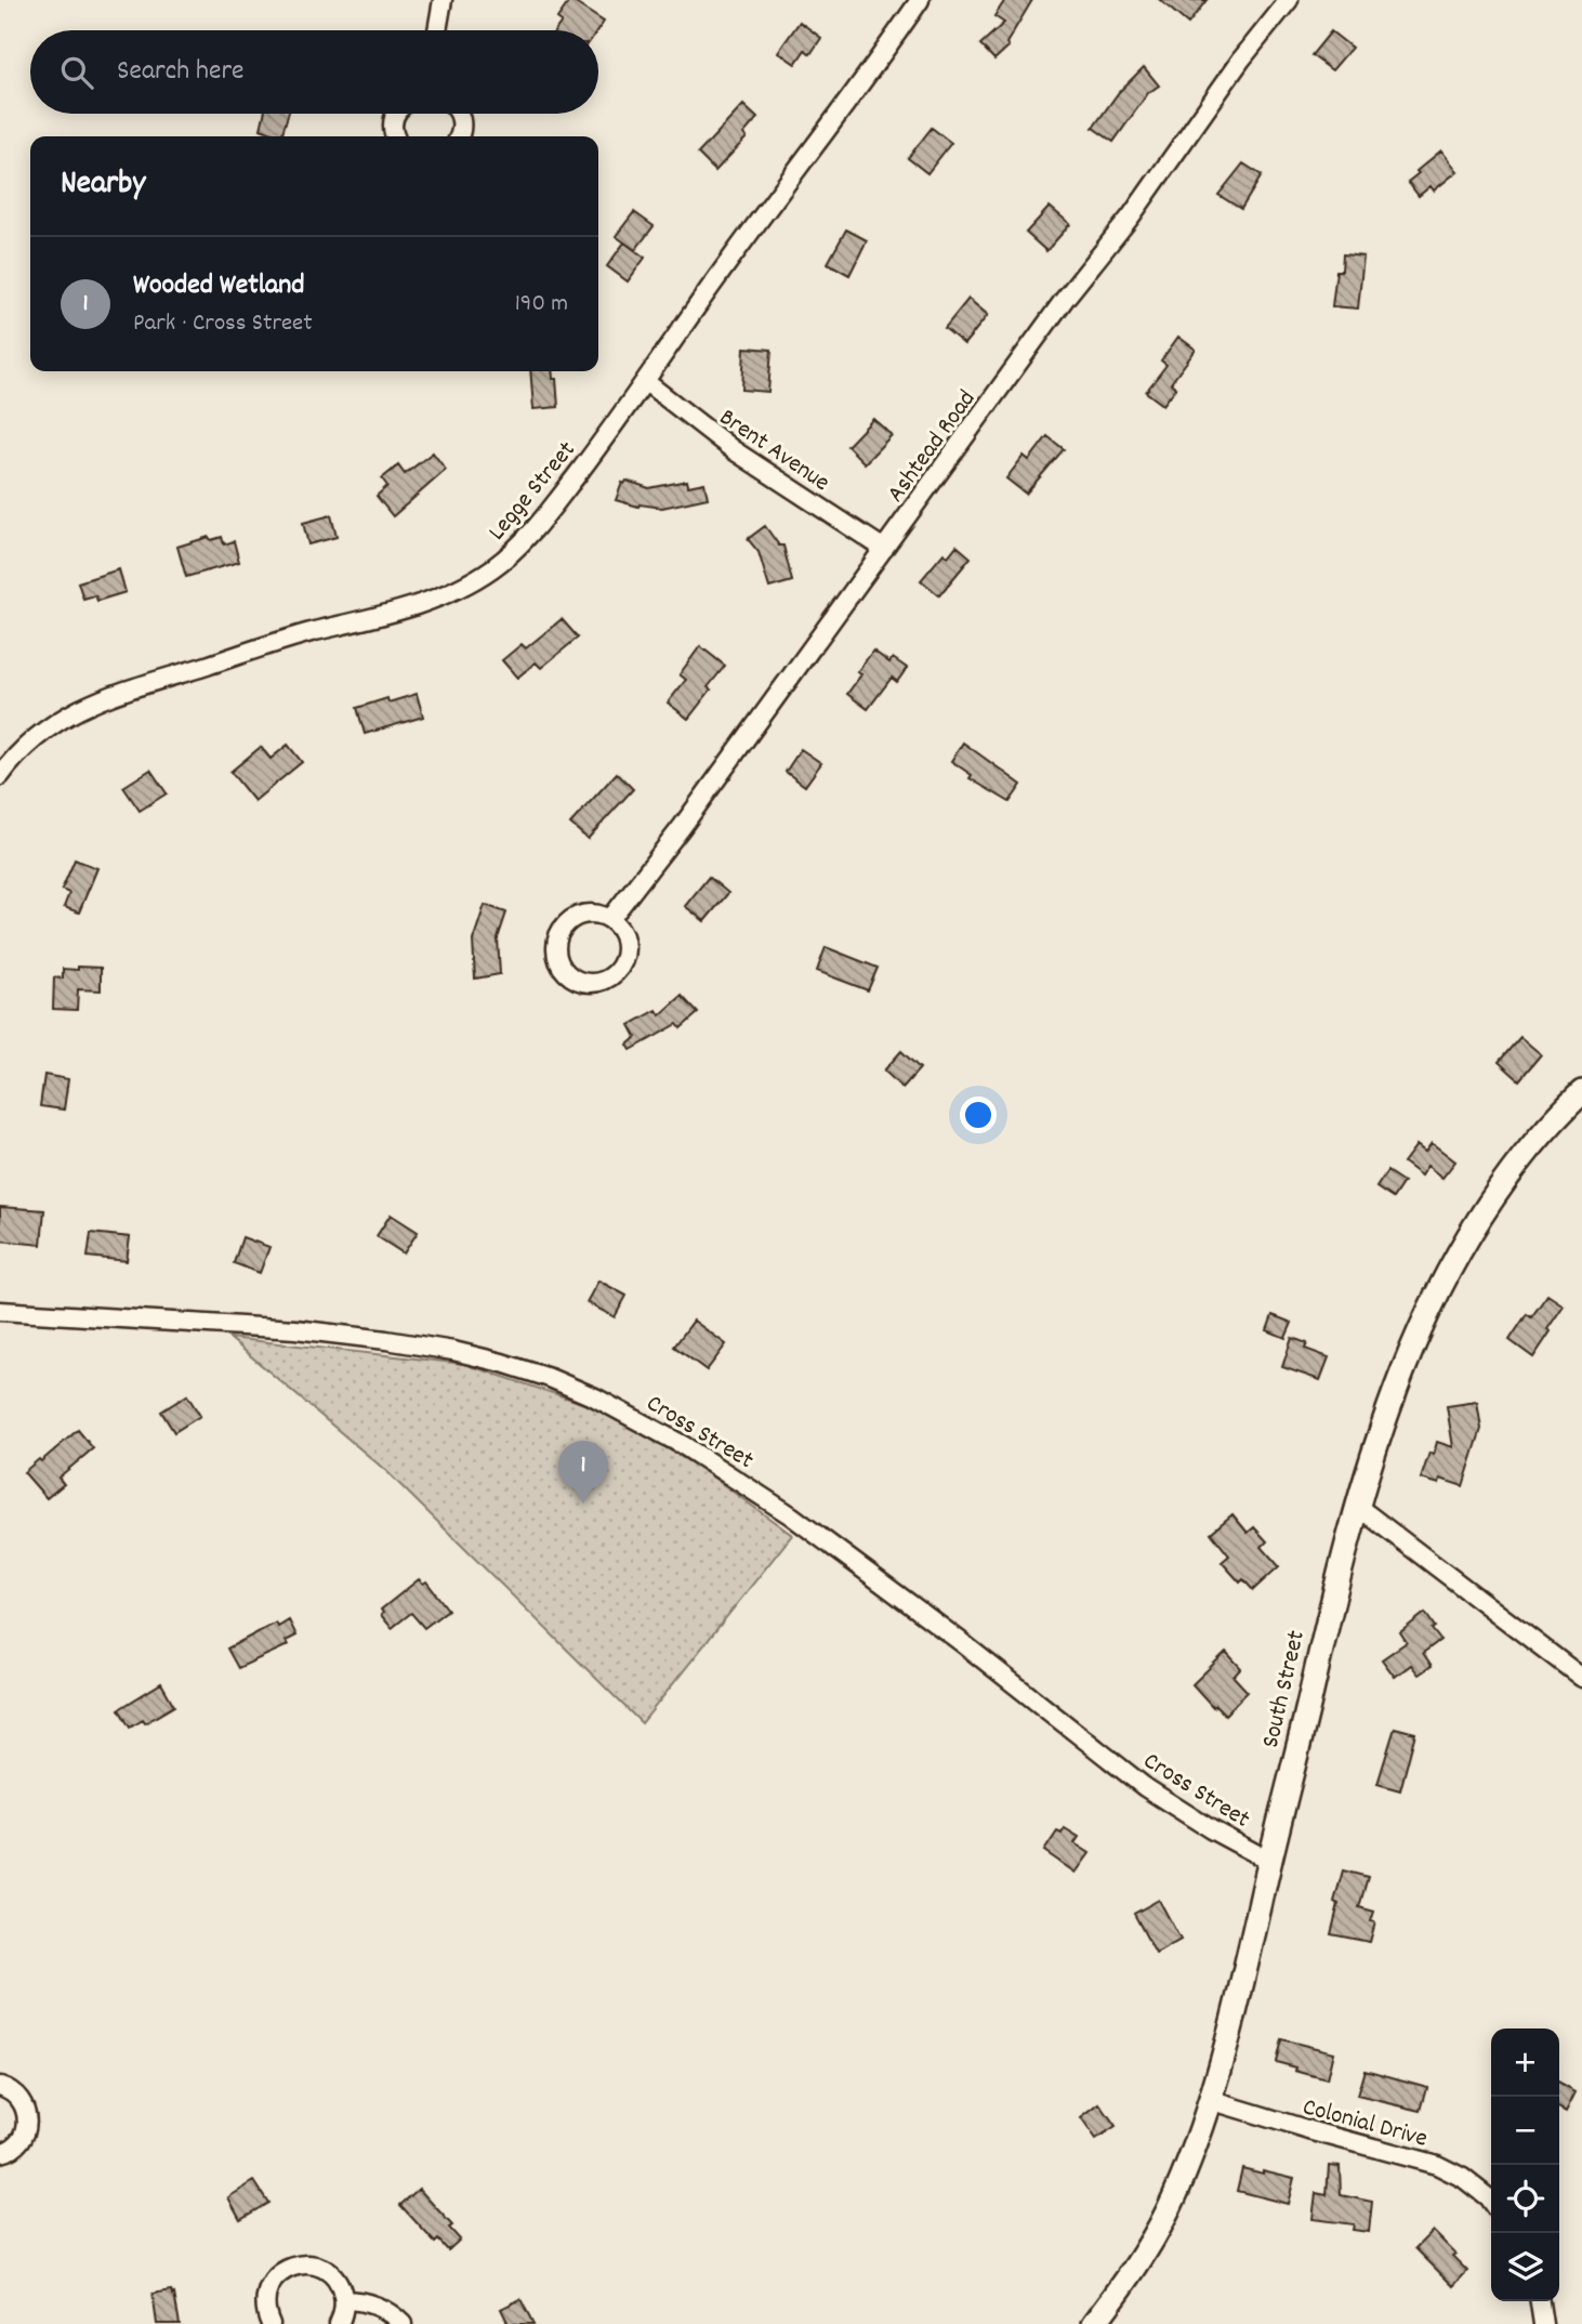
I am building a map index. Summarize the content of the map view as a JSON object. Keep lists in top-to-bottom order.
{
  "streets": {
    "street": [
      "Ashtead Road",
      "Brent Avenue",
      "Legge Street",
      "Cross Street",
      "South Street",
      "Colonial Drive"
    ]
  },
  "crossings": [
    ["Ashtead Road", "Brent Avenue"],
    ["Brent Avenue", "Legge Street"],
    ["Cross Street", "South Street"],
    ["South Street", "Colonial Drive"]
  ],
  "page": {
    "search": "Search here",
    "heading": "Nearby",
    "list": [
      {
        "mark": "1",
        "name": "Wooded Wetland",
        "note": "Park · Cross Street",
        "value": "190 m"
      }
    ],
    "pins": "1",
    "map_buttons": ["+", "−"]
  }
}
